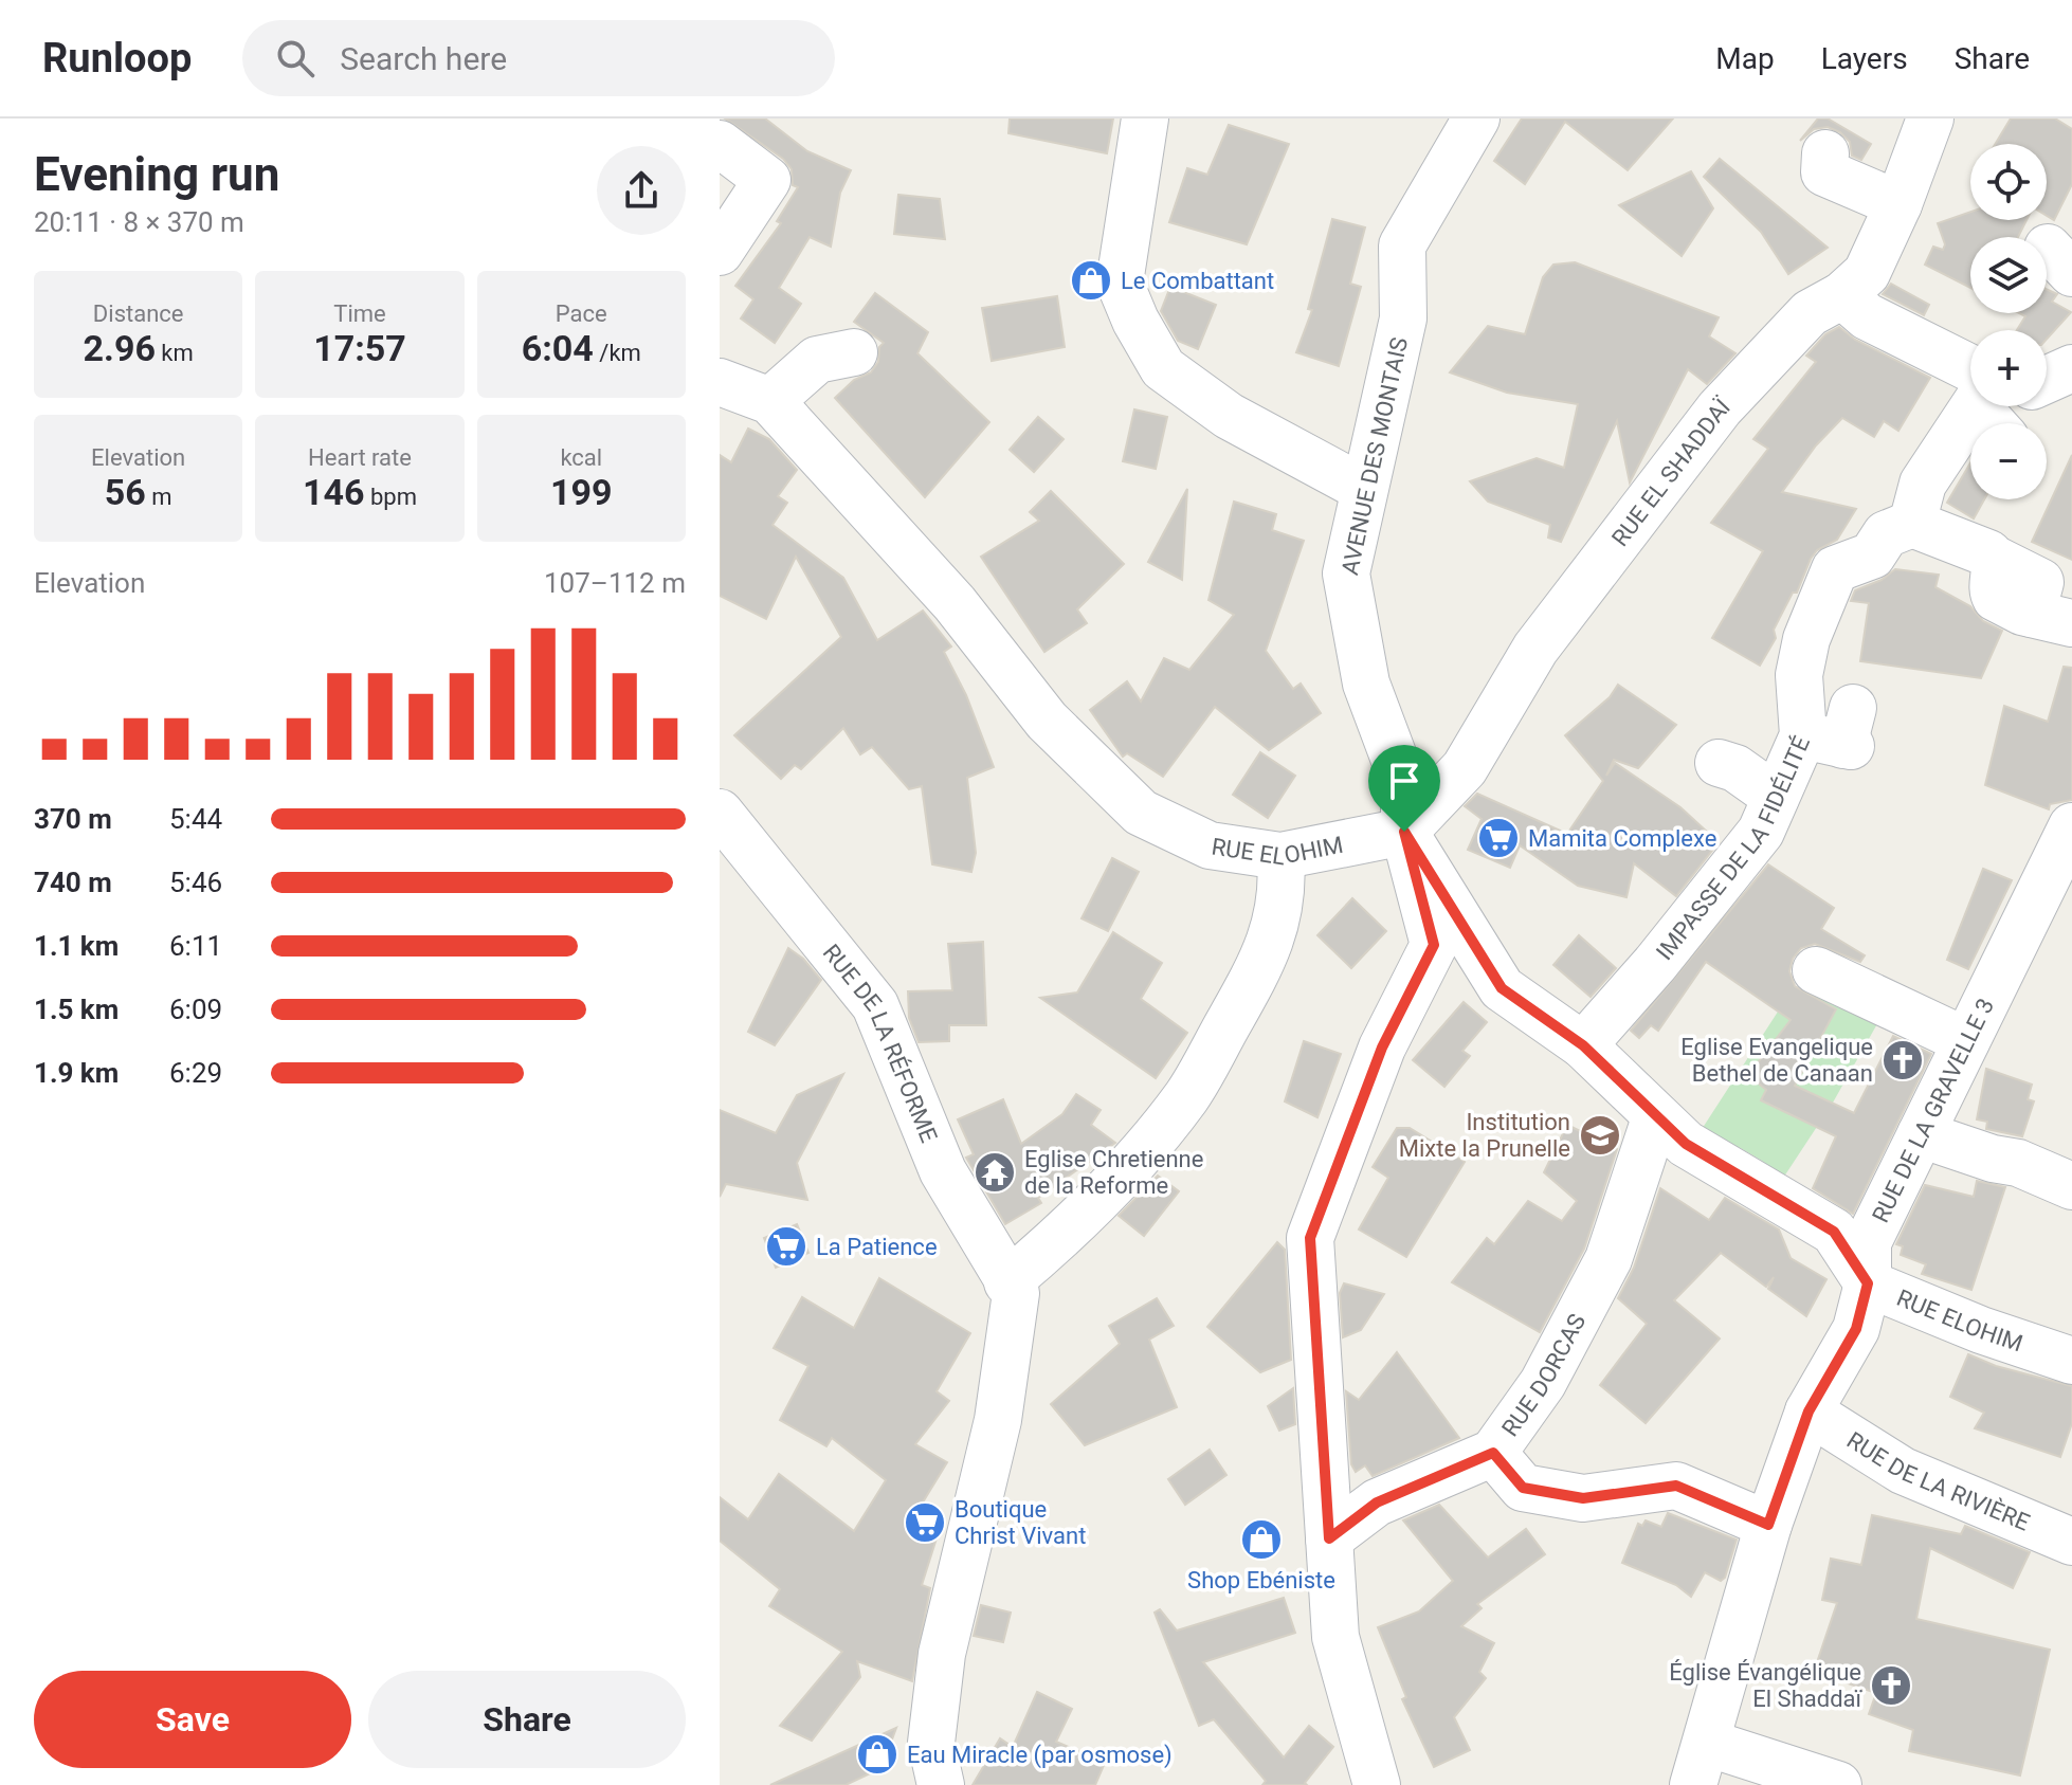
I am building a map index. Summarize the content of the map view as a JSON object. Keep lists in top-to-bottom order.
{
  "streets": {
    "street": [
      "AVENUE DES MONTAIS",
      "RUE EL SHADDAÏ",
      "RUE ELOHIM",
      "IMPASSE DE LA FIDÉLITÉ",
      "RUE DE LA RÉFORME",
      "RUE DE LA GRAVELLE 3",
      "RUE DORCAS",
      "RUE DE LA RIVIÈRE"
    ]
  },
  "crossings": [
    ["AVENUE DES MONTAIS", "RUE EL SHADDAÏ"],
    ["AVENUE DES MONTAIS", "RUE ELOHIM"],
    ["AVENUE DES MONTAIS", "RUE DORCAS"],
    ["RUE EL SHADDAÏ", "RUE ELOHIM"],
    ["RUE ELOHIM", "IMPASSE DE LA FIDÉLITÉ"],
    ["RUE ELOHIM", "RUE DE LA GRAVELLE 3"],
    ["RUE ELOHIM", "RUE DORCAS"],
    ["RUE DE LA GRAVELLE 3", "RUE DE LA RIVIÈRE"]
  ],
  "places": {
    "shop": ["Le Combattant", "Shop Ebéniste", "Eau Miracle (par osmose)"],
    "supermarket": ["Mamita Complexe", "La Patience", "Boutique Christ Vivant"],
    "church": ["Eglise Evangelique Bethel de Canaan", "Église Évangélique El Shaddaï"],
    "school or university": ["Institution Mixte la Prunelle"],
    "temple": ["Eglise Chretienne de la Reforme"]
  },
  "page": {
    "header": "Runloop",
    "search": "Search here",
    "nav": ["Map", "Layers", "Share"],
    "heading": ["Evening run", "20:11 · 8 × 370 m"],
    "map_buttons": ["+", "−"],
    "stats": [
      ["Distance", "2.96 km"],
      ["Time", "17:57"],
      ["Pace", "6:04 /km"],
      ["Elevation", "56 m"],
      ["Heart rate", "146 bpm"],
      ["kcal", "199"]
    ],
    "chart": ["Elevation", "107–112 m"],
    "list": [
      {
        "name": "370 m",
        "note": "5:44"
      },
      {
        "name": "740 m",
        "note": "5:46"
      },
      {
        "name": "1.1 km",
        "note": "6:11"
      },
      {
        "name": "1.5 km",
        "note": "6:09"
      },
      {
        "name": "1.9 km",
        "note": "6:29"
      }
    ],
    "buttons": ["Save", "Share"]
  }
}
